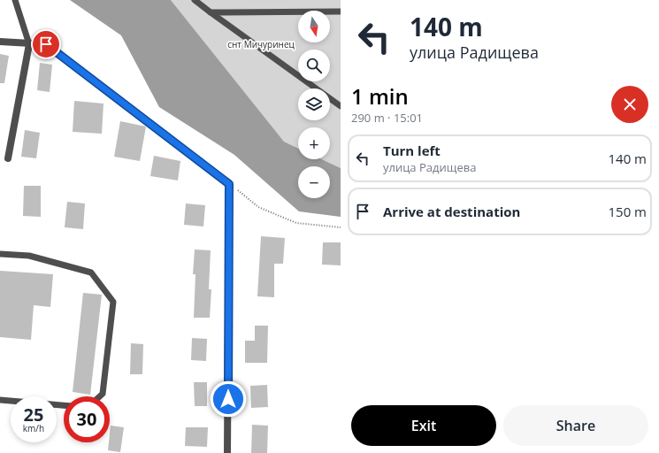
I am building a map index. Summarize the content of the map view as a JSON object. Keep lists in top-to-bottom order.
{
  "parks": ["снт Мичуринец"],
  "north": "bottom",
  "page": {
    "turn": ["140 m", "улица Радищева"],
    "map_buttons": ["+", "−"],
    "heading": ["1 min", "290 m · 15:01"],
    "list": [
      {
        "name": "Turn left",
        "note": "улица Радищева",
        "value": "140 m"
      },
      {
        "name": "Arrive at destination",
        "value": "150 m"
      }
    ],
    "speed": "25 km/h",
    "limit": "30",
    "buttons": ["Exit", "Share"]
  }
}
